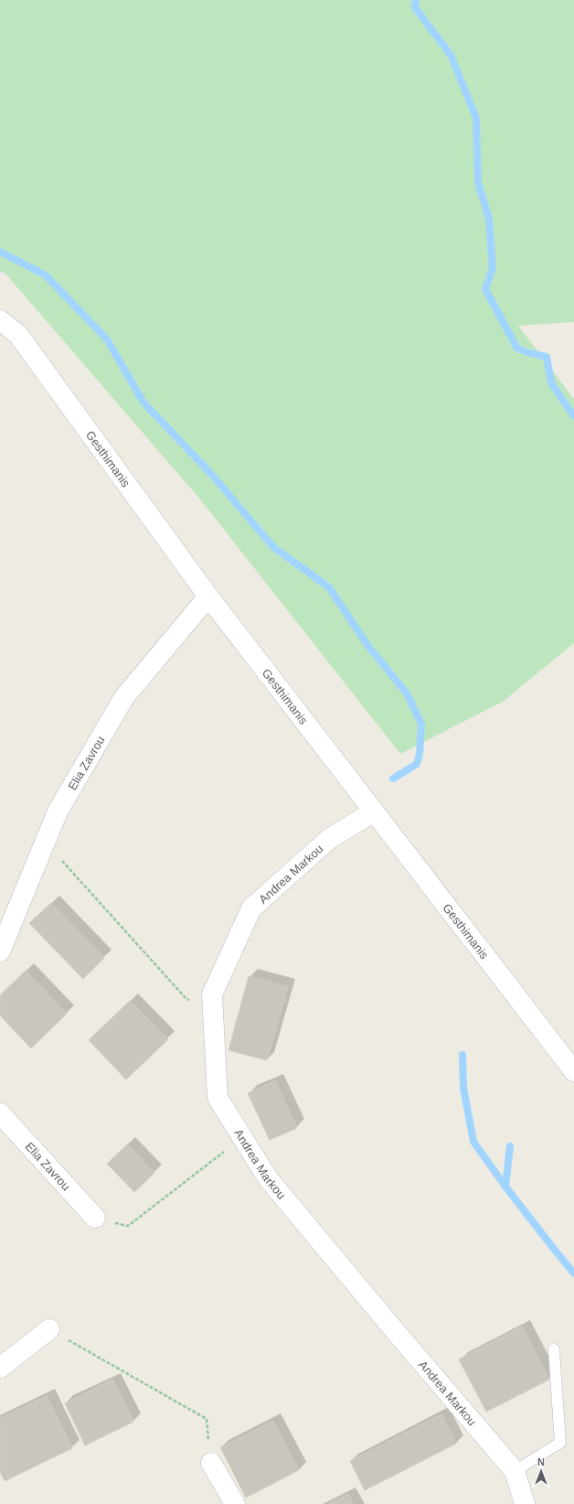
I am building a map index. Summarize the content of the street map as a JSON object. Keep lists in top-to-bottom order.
{
  "streets": {
    "street": ["Gesthimanis", "Elia Zavrou", "Andrea Markou"]
  },
  "crossings": [
    ["Gesthimanis", "Elia Zavrou"],
    ["Gesthimanis", "Andrea Markou"]
  ],
  "north": "top"
}
